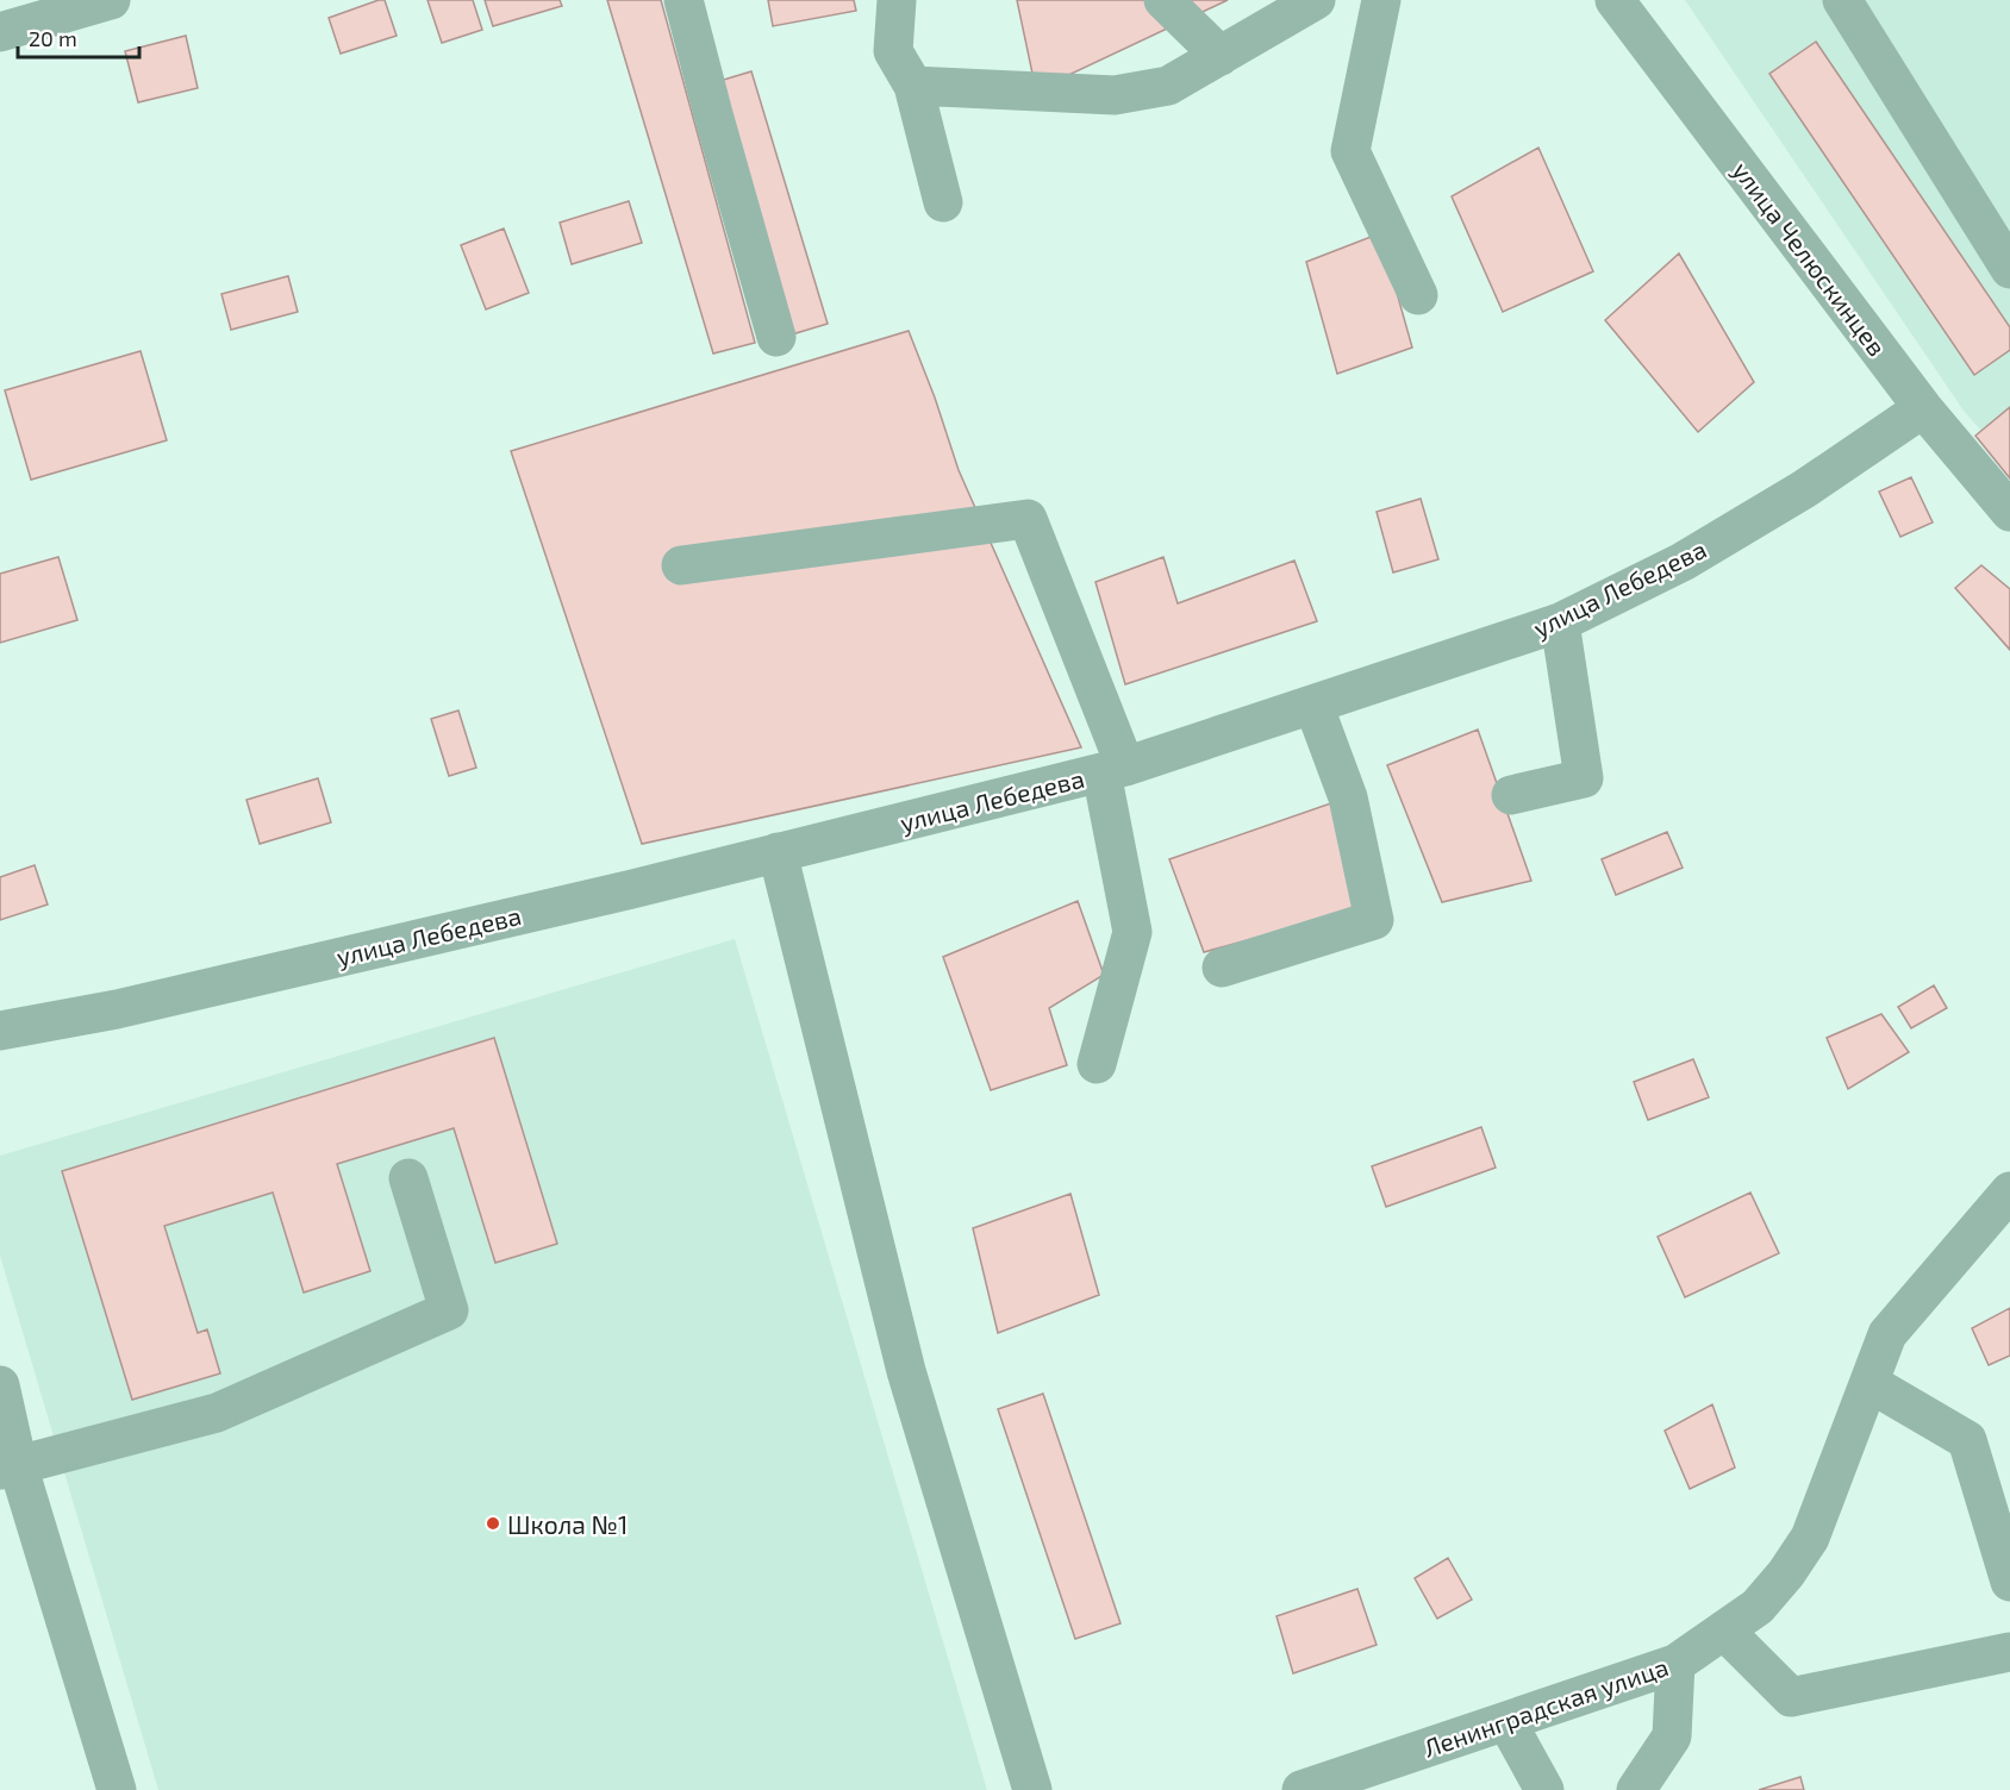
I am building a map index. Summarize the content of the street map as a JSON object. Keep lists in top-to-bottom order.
{
  "streets": {
    "street": ["улица Челюскинцев", "улица Лебедева", "Ленинградская улица"]
  },
  "crossings": [
    ["улица Челюскинцев", "улица Лебедева"]
  ],
  "places": ["Школа №1"],
  "scale_bar": "20 m"
}
